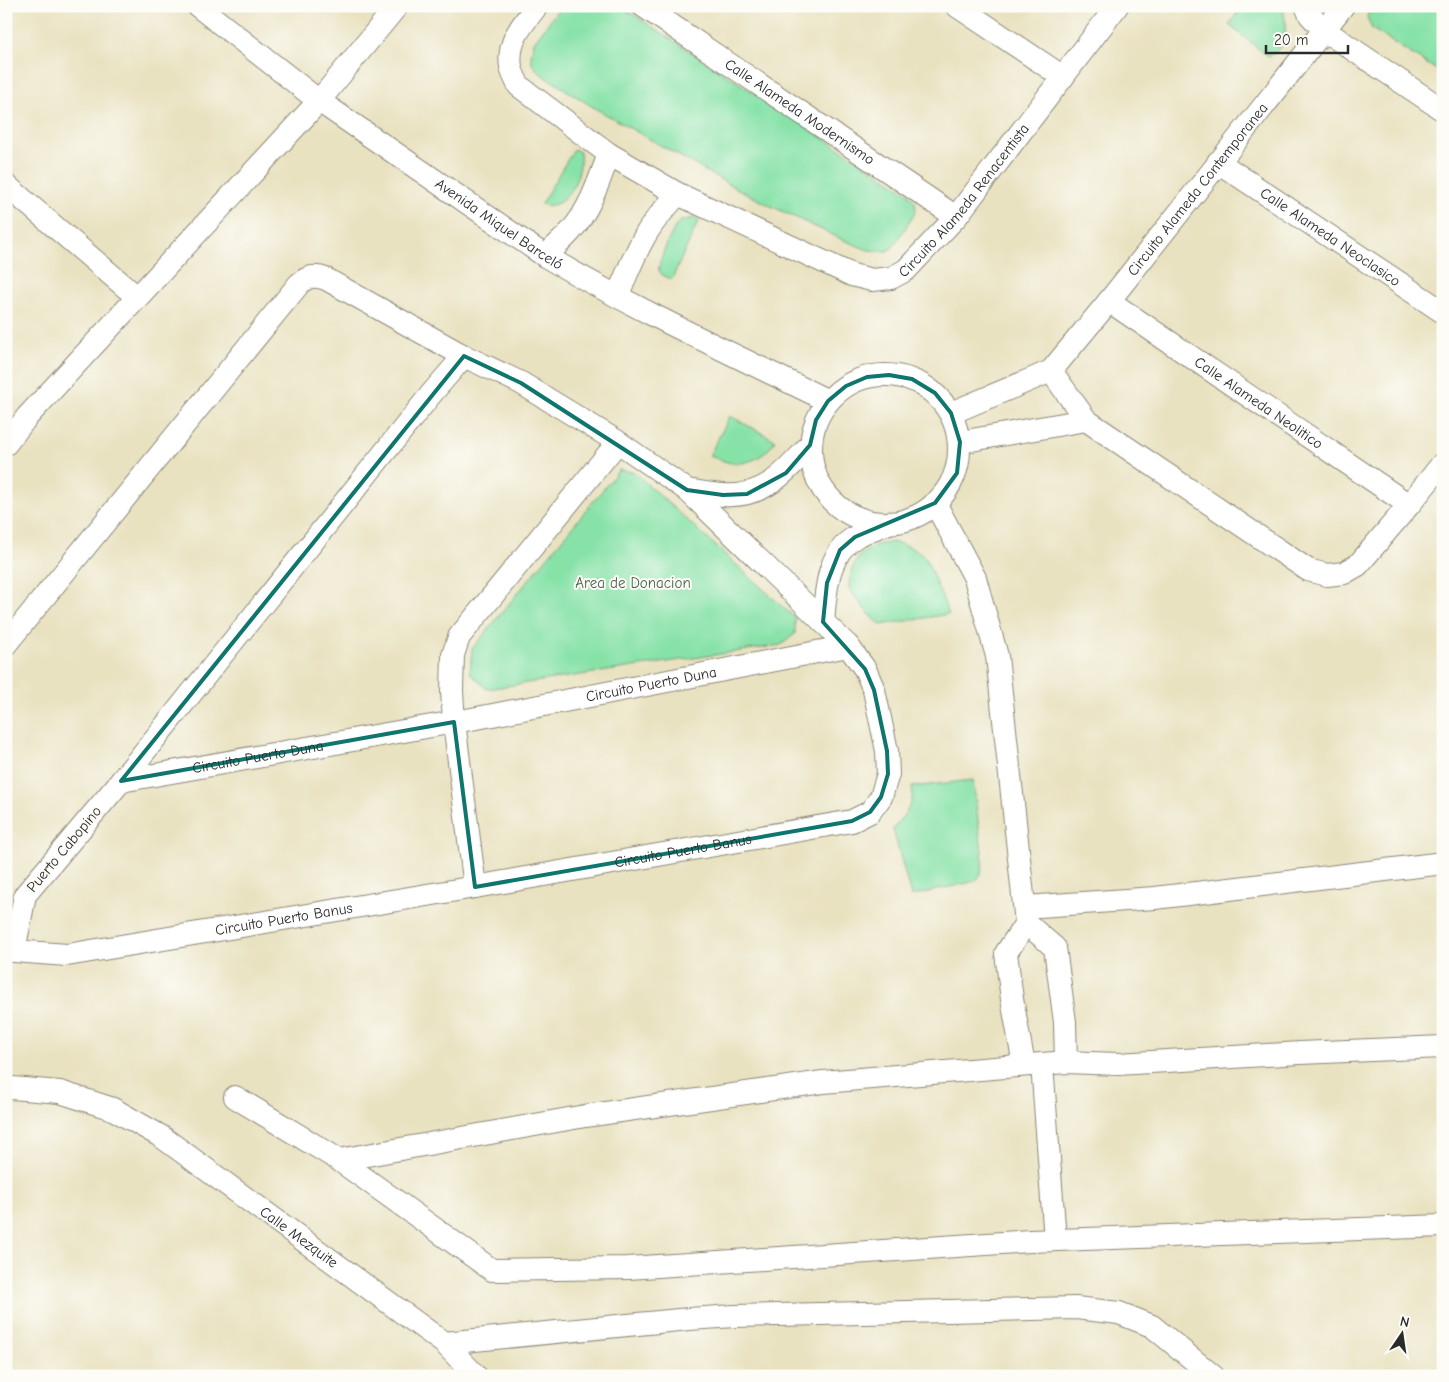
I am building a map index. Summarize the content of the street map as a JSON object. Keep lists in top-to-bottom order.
{
  "streets": {
    "street": [
      "Calle Alameda Modernismo",
      "Circuito Alameda Contemporanea",
      "Circuito Alameda Renacentista",
      "Avenida Miquel Barceló",
      "Calle Alameda Neoclasico",
      "Calle Alameda Neolitico",
      "Circuito Puerto Duna",
      "Puerto Cabopino",
      "Circuito Puerto Banus",
      "Calle Mezquite"
    ]
  },
  "crossings": [
    ["Calle Alameda Modernismo", "Circuito Alameda Renacentista"],
    ["Circuito Alameda Contemporanea", "Avenida Miquel Barceló"],
    ["Circuito Alameda Contemporanea", "Calle Alameda Neoclasico"],
    ["Circuito Alameda Contemporanea", "Calle Alameda Neolitico"],
    ["Circuito Puerto Duna", "Puerto Cabopino"],
    ["Circuito Puerto Duna", "Circuito Puerto Banus"],
    ["Puerto Cabopino", "Circuito Puerto Banus"]
  ],
  "parks": ["Area de Donacion"],
  "scale_bar": "20 m",
  "north": "top"
}
